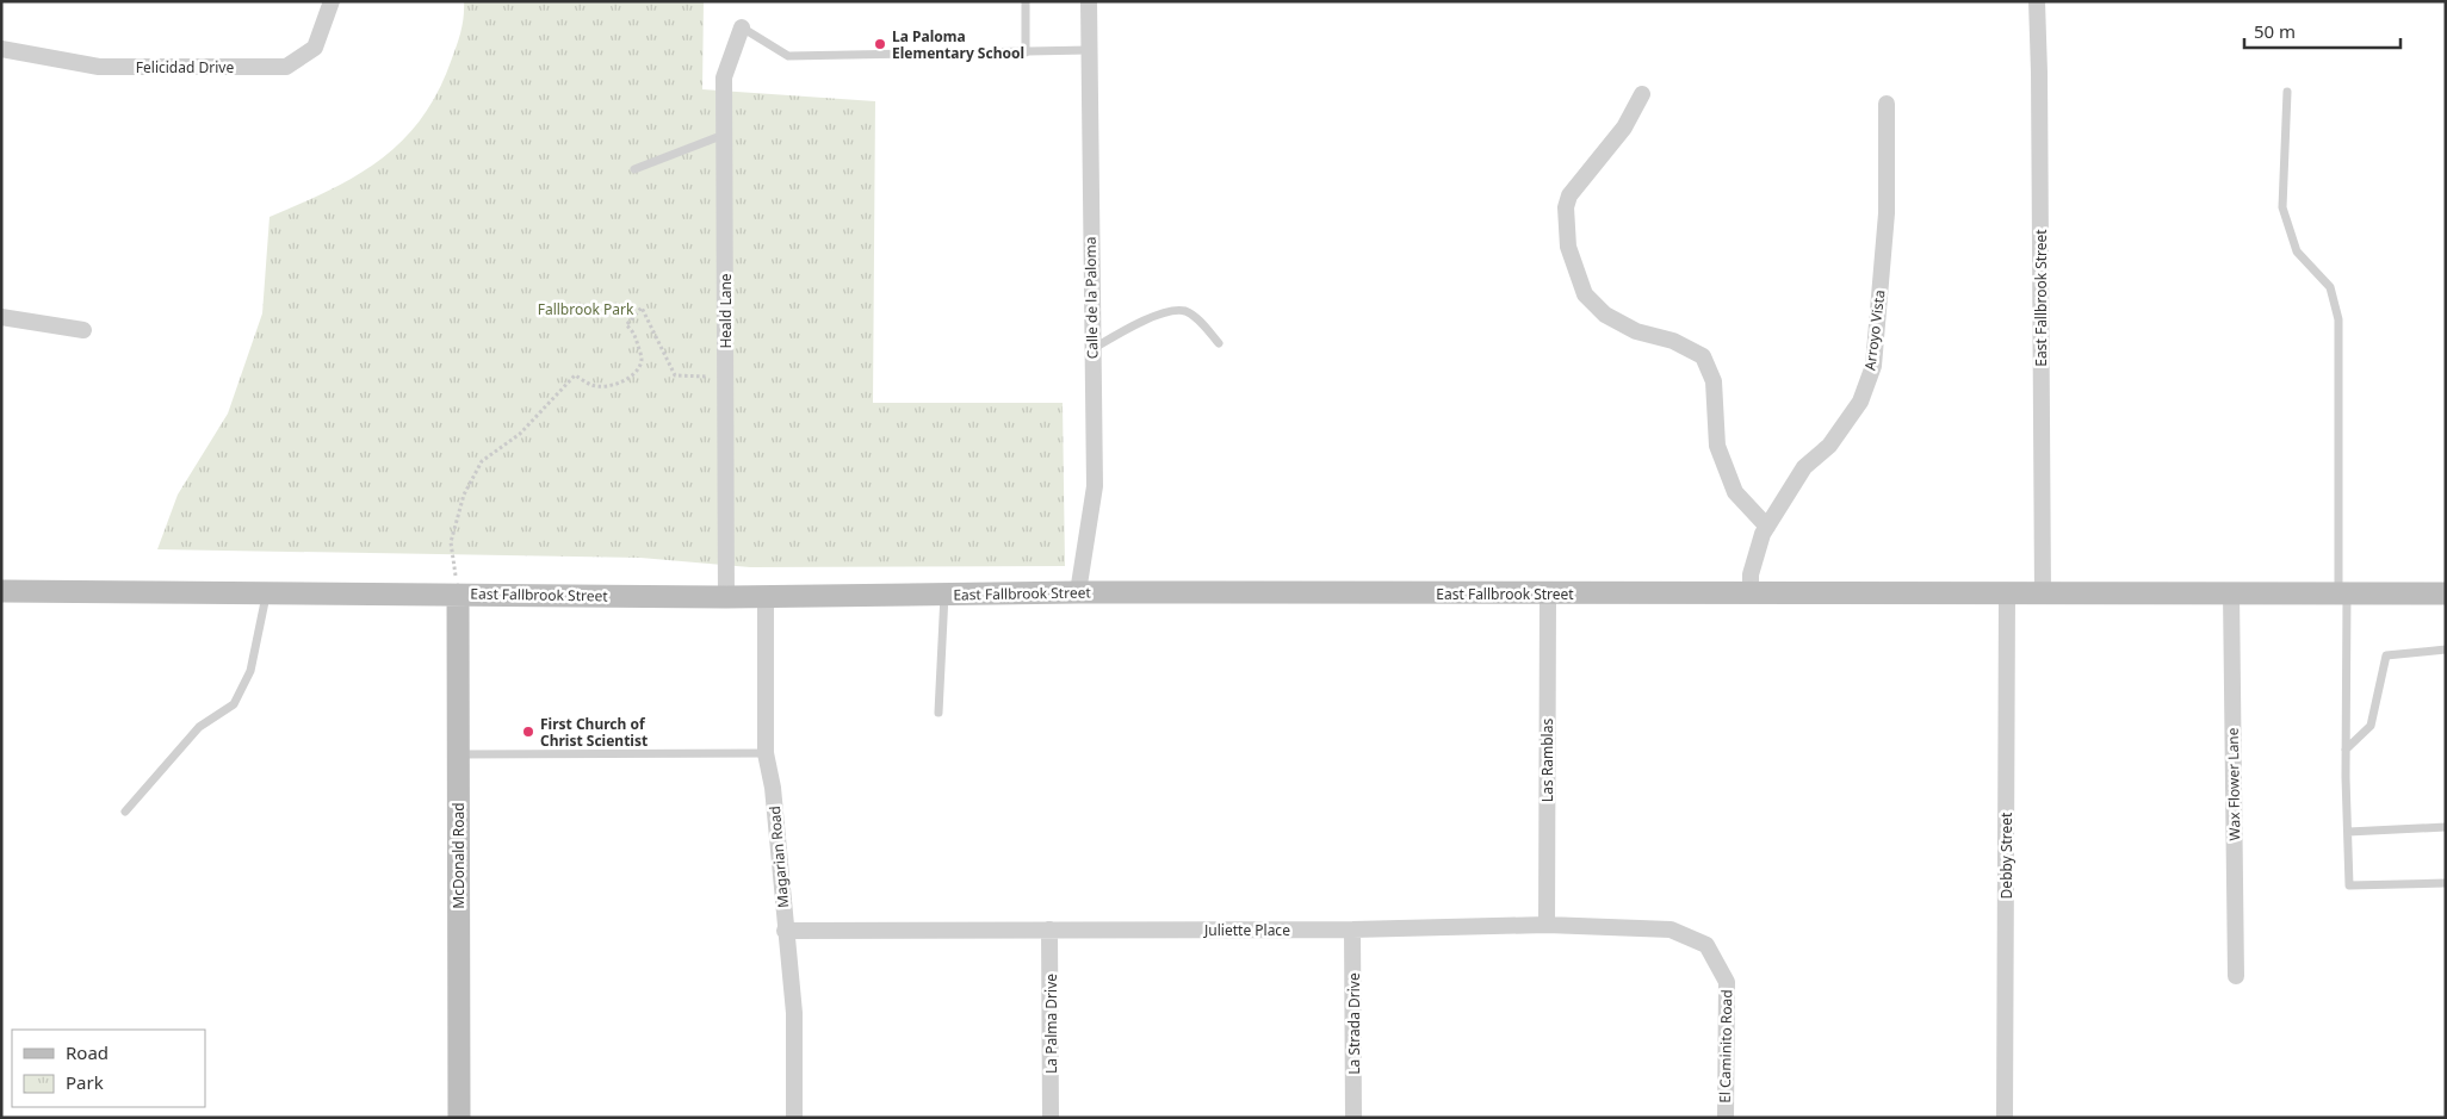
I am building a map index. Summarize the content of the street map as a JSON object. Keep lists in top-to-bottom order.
{
  "streets": {
    "main road": ["East Fallbrook Street", "McDonald Road"],
    "street": [
      "Felicidad Drive",
      "Calle de la Paloma",
      "Heald Lane",
      "Arroyo Vista",
      "Las Ramblas",
      "Wax Flower Lane",
      "Debby Street",
      "Magarian Road",
      "Juliette Place",
      "La Palma Drive",
      "La Strada Drive",
      "El Caminito Road"
    ]
  },
  "crossings": [
    ["Calle de la Paloma", "East Fallbrook Street"],
    ["East Fallbrook Street", "Heald Lane"],
    ["East Fallbrook Street", "Arroyo Vista"],
    ["East Fallbrook Street", "Las Ramblas"],
    ["East Fallbrook Street", "Wax Flower Lane"],
    ["East Fallbrook Street", "McDonald Road"],
    ["East Fallbrook Street", "Debby Street"],
    ["East Fallbrook Street", "Magarian Road"],
    ["Las Ramblas", "Juliette Place"],
    ["Magarian Road", "Juliette Place"],
    ["Juliette Place", "La Palma Drive"],
    ["Juliette Place", "La Strada Drive"],
    ["Juliette Place", "El Caminito Road"]
  ],
  "parks": ["Fallbrook Park"],
  "places": ["La Paloma Elementary School", "First Church of Christ Scientist"],
  "legend": ["Road", "Park"],
  "scale_bar": "50 m"
}
